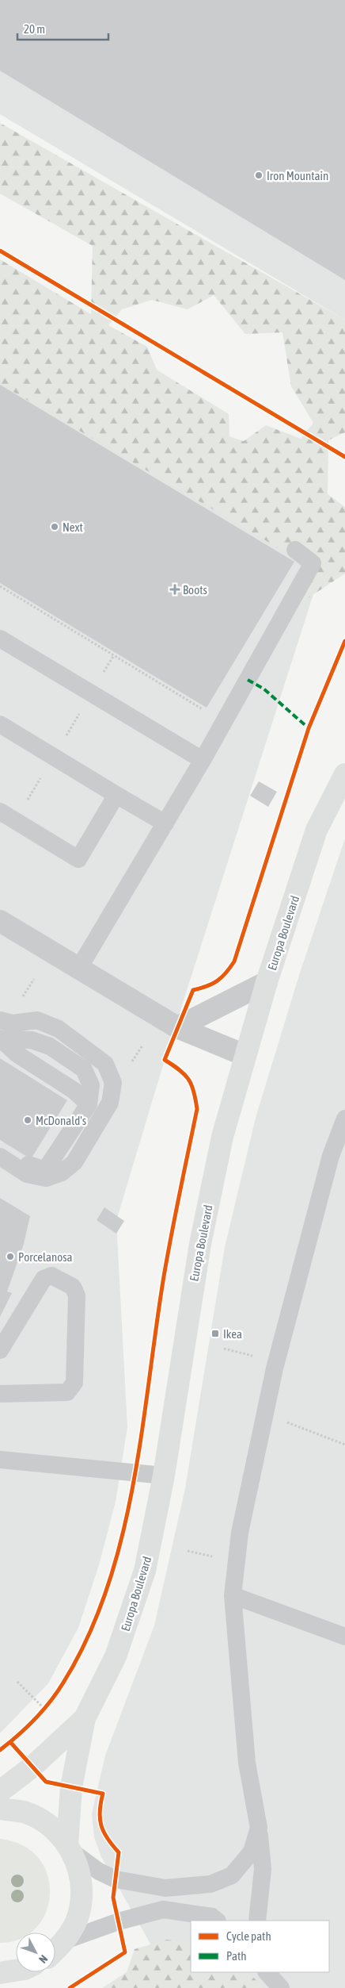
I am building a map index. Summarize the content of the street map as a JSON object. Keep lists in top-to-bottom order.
{
  "streets": {
    "street": ["Europa Boulevard"]
  },
  "places": {
    "other": [
      "Iron Mountain",
      "Next",
      "McDonald's",
      "Porcelanosa"
    ],
    "health": ["Boots"],
    "transit": ["Ikea"]
  },
  "legend": ["Cycle path", "Path"],
  "scale_bar": "20 m",
  "north": "bottom right"
}
